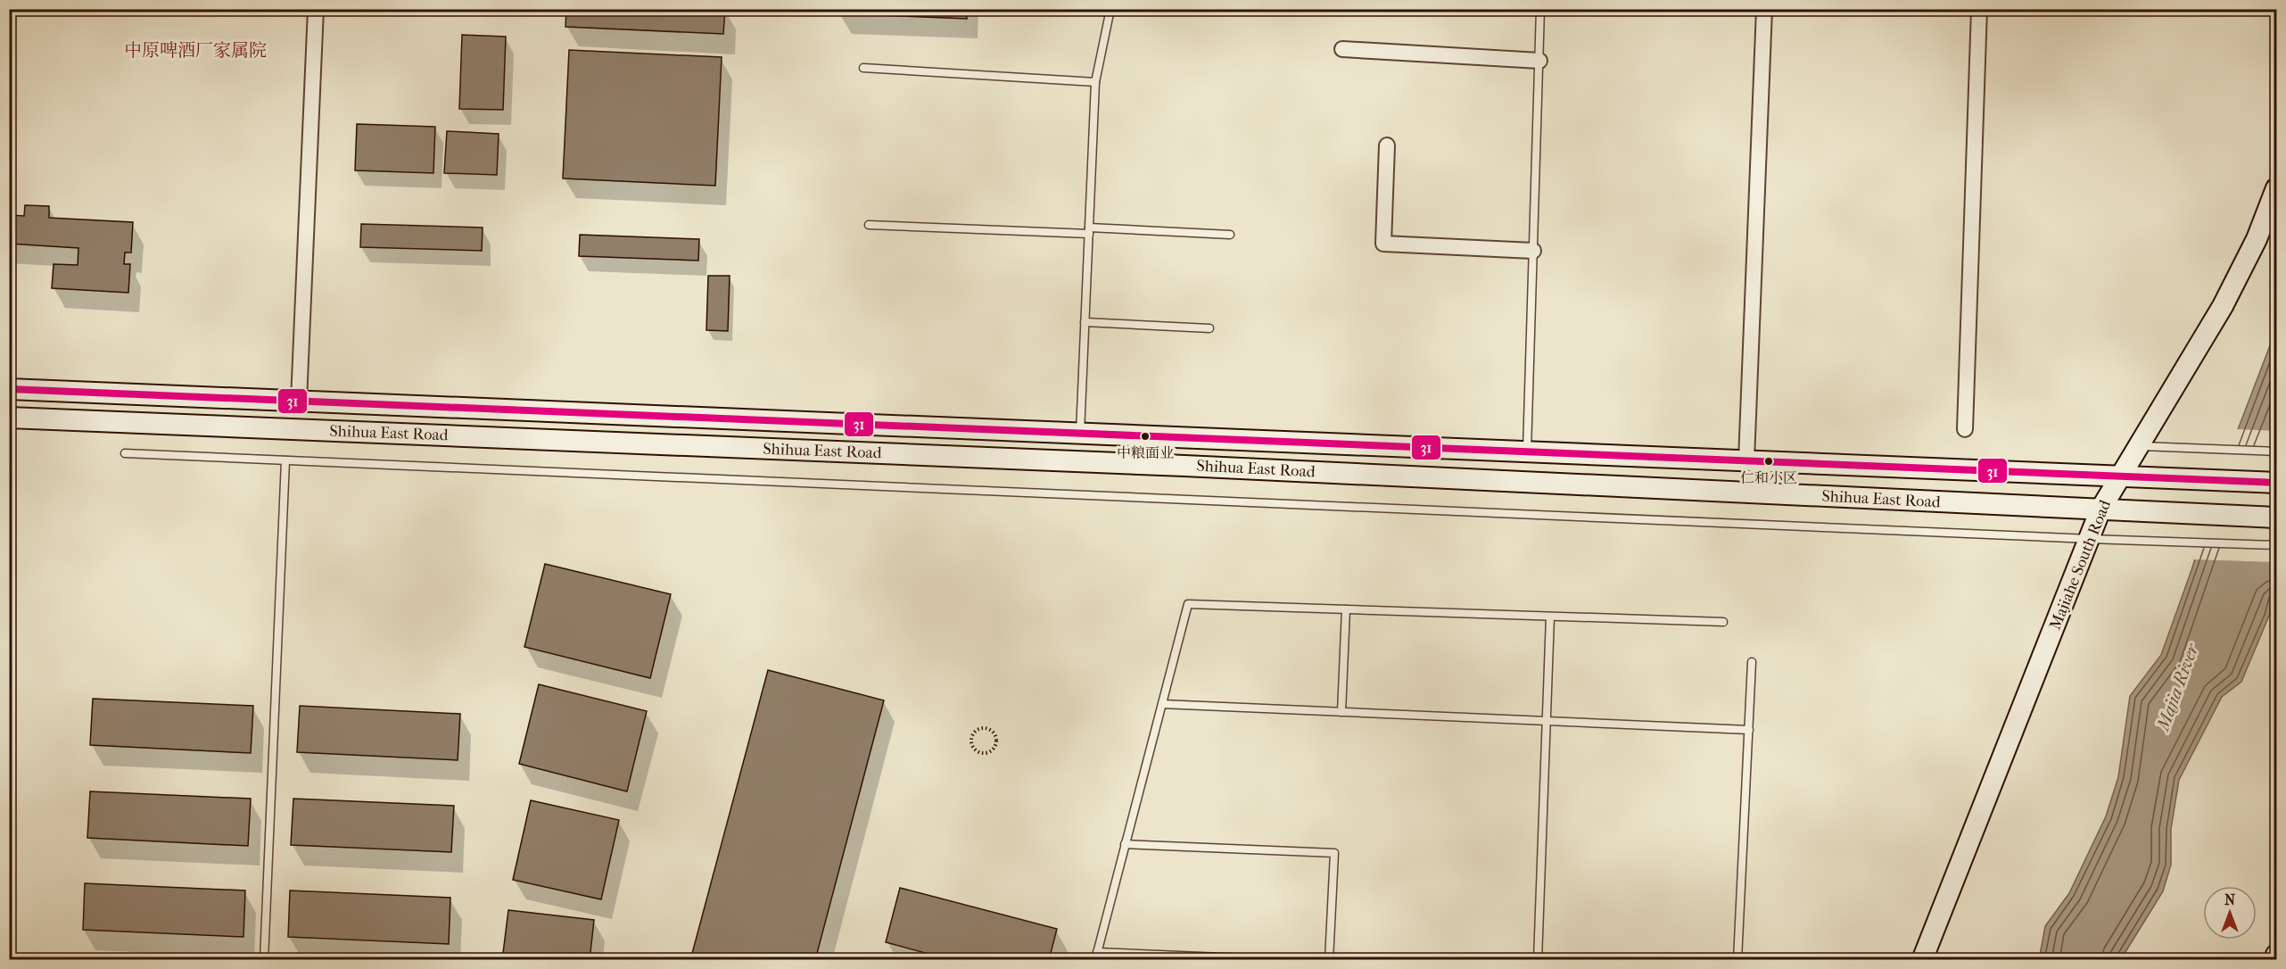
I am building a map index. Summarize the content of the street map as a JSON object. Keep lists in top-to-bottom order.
{
  "streets": {
    "main road": ["Shihua East Road", "Majiahe South Road"]
  },
  "crossings": [
    ["Shihua East Road", "Majiahe South Road"]
  ],
  "districts": ["中原啤酒厂家属院"],
  "water": ["Majia River"],
  "places": ["中粮面业", "仁和小区"],
  "lines": ["transit line 31"],
  "north": "top"
}
